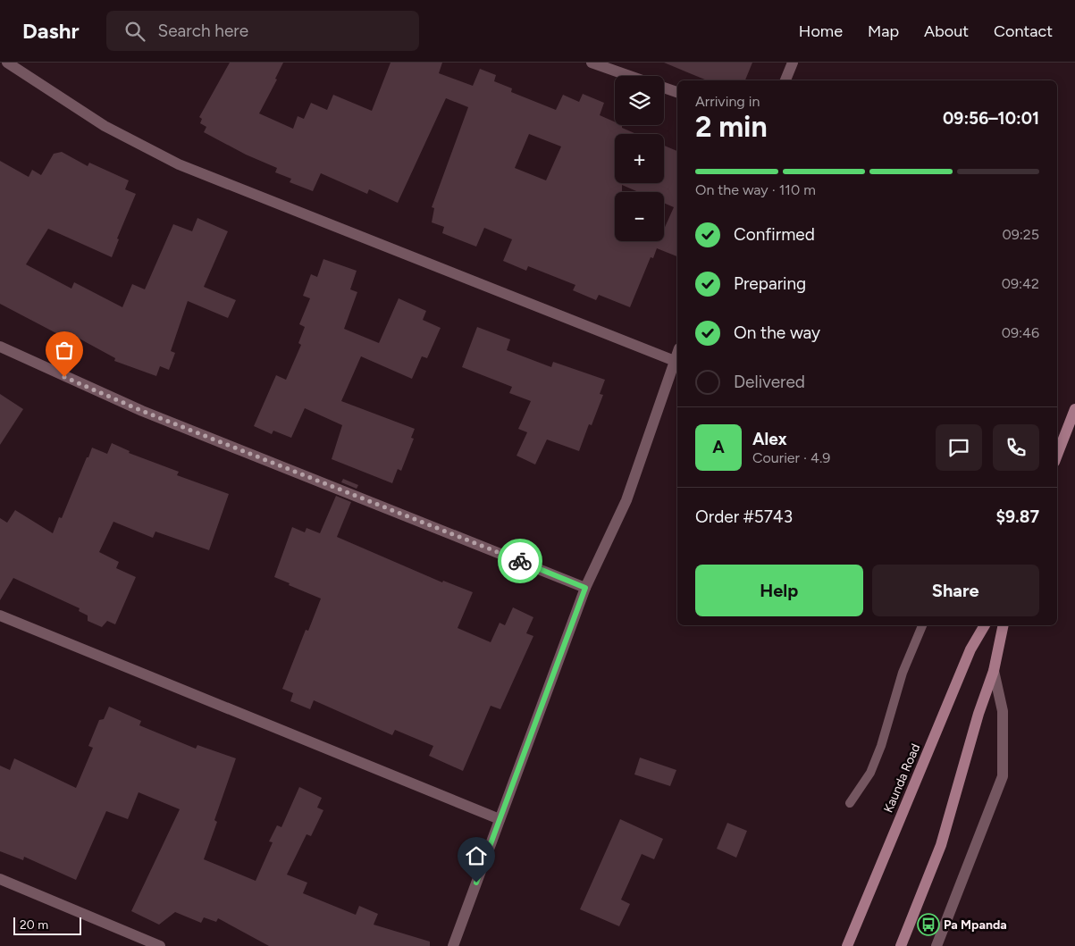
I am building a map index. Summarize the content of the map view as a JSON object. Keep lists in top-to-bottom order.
{
  "streets": {
    "main road": ["Kaunda Road"]
  },
  "places": {
    "bus stop": ["Pa Mpanda"]
  },
  "scale_bar": "20 m",
  "page": {
    "header": "Dashr",
    "search": "Search here",
    "nav": [
      "Home",
      "Map",
      "About",
      "Contact"
    ],
    "map_buttons": ["+", "−"],
    "heading": ["2 min", "Arriving in", "09:56–10:01"],
    "panel": [
      "Alex",
      "Courier · 4.9",
      "Order #5743",
      "$9.87"
    ],
    "bar": "On the way · 110 m",
    "list": [
      ["Confirmed", "09:25"],
      ["Preparing", "09:42"],
      ["On the way", "09:46"],
      "Delivered"
    ],
    "round": "A",
    "buttons": ["Help", "Share"],
    "scale": "20 m"
  }
}
